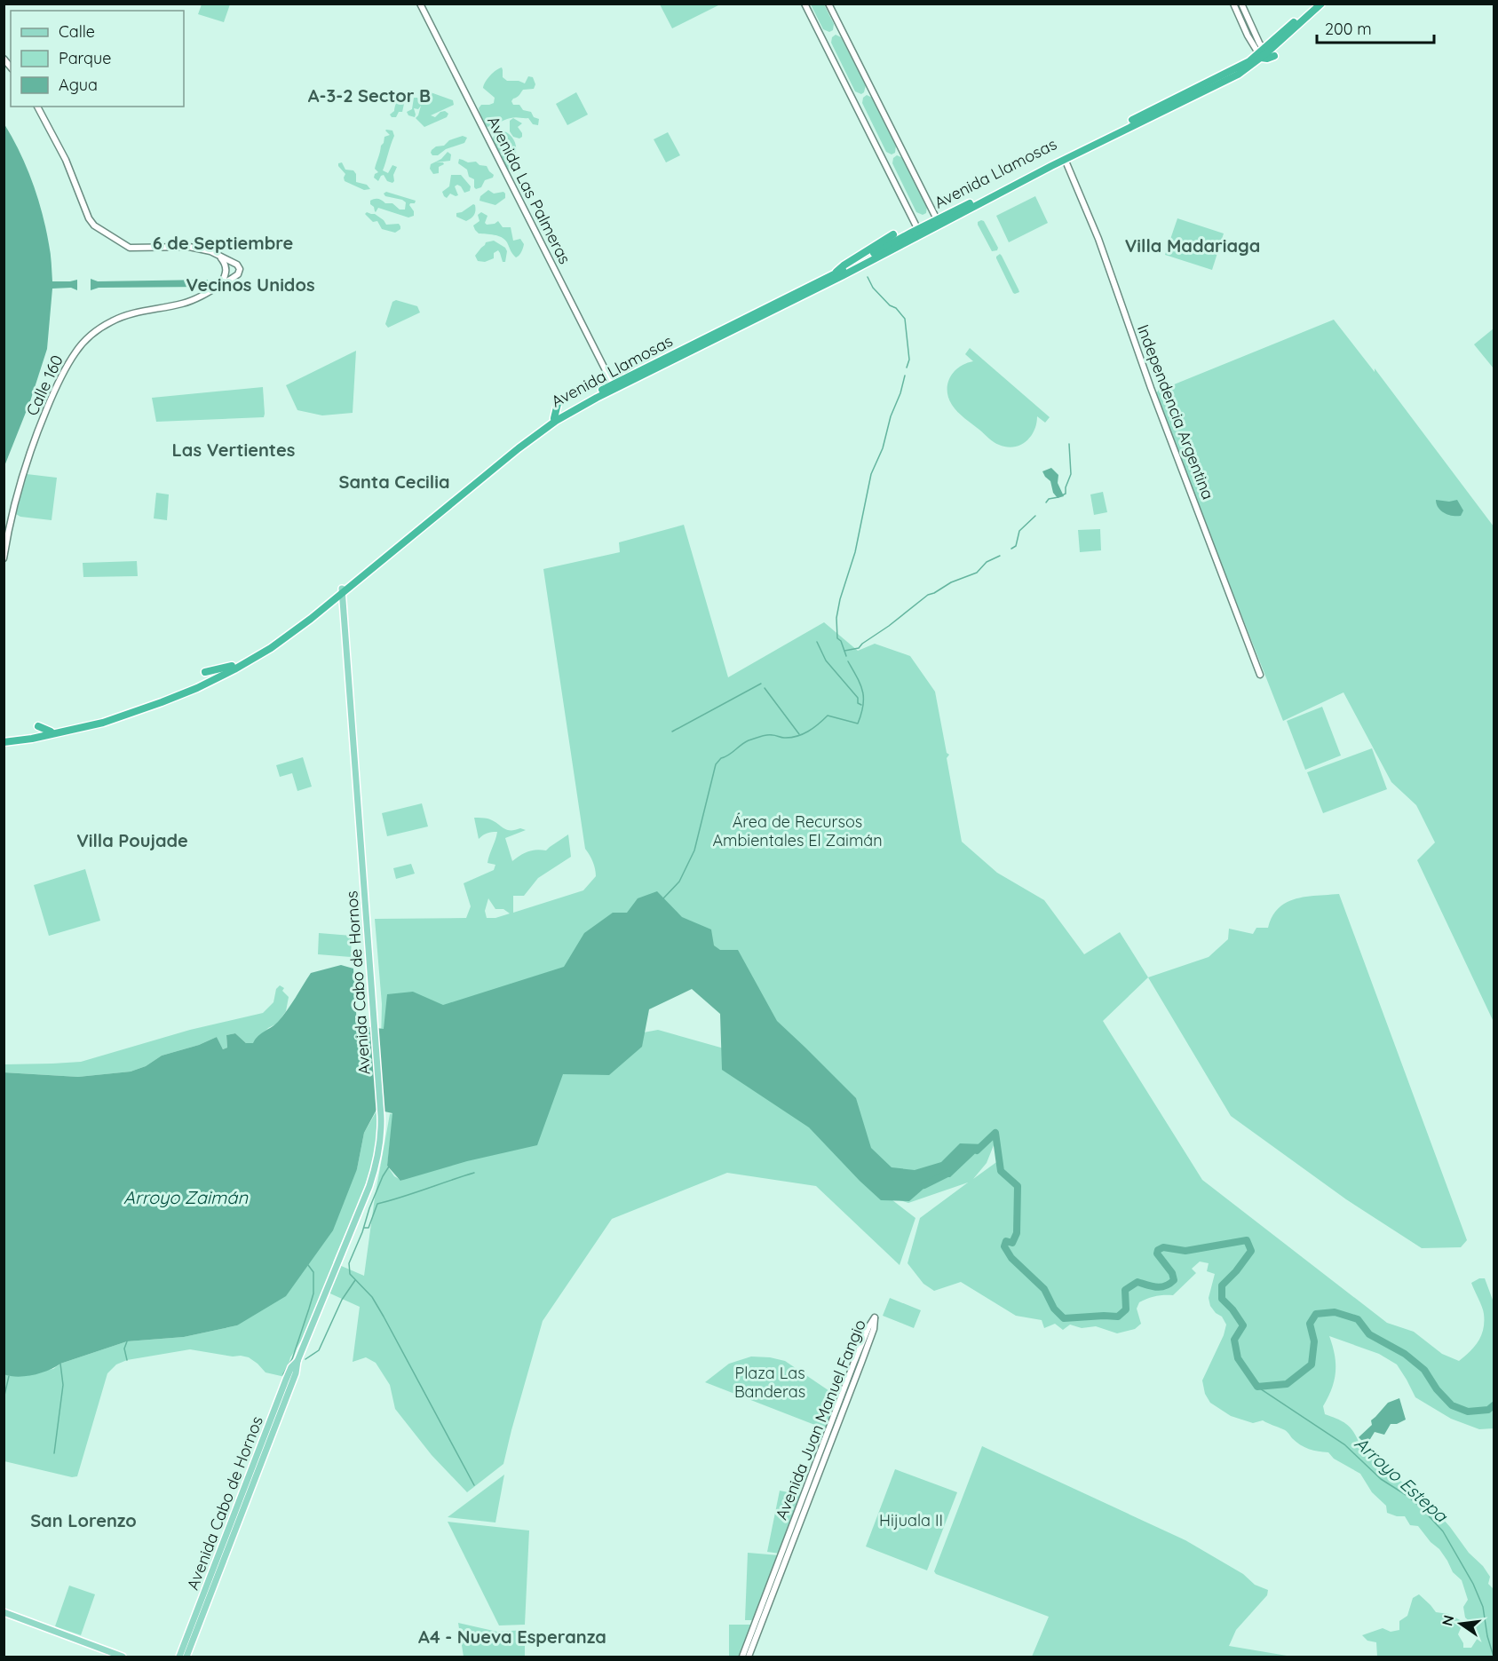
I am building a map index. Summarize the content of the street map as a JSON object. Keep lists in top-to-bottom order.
{
  "streets": {
    "highway": ["Avenida Llamosas"],
    "main road": [
      "Avenida Las Palmeras",
      "Calle 160",
      "Independencia Argentina",
      "Avenida Cabo de Hornos",
      "Avenida Juan Manuel Fangio"
    ]
  },
  "crossings": [
    ["Avenida Llamosas", "Avenida Las Palmeras"],
    ["Avenida Llamosas", "Independencia Argentina"],
    ["Avenida Llamosas", "Avenida Cabo de Hornos"]
  ],
  "districts": [
    "A-3-2 Sector B",
    "6 de Septiembre",
    "Villa Madariaga",
    "Vecinos Unidos",
    "Las Vertientes",
    "Santa Cecilia",
    "Villa Poujade",
    "San Lorenzo",
    "A4 - Nueva Esperanza"
  ],
  "water": ["Arroyo Zaimán", "Arroyo Estepa"],
  "parks": ["Área de Recursos Ambientales El Zaimán", "Plaza Las Banderas", "Hijuala II"],
  "legend": ["Calle", "Parque", "Agua"],
  "scale_bar": "200 m",
  "north": "left"
}
